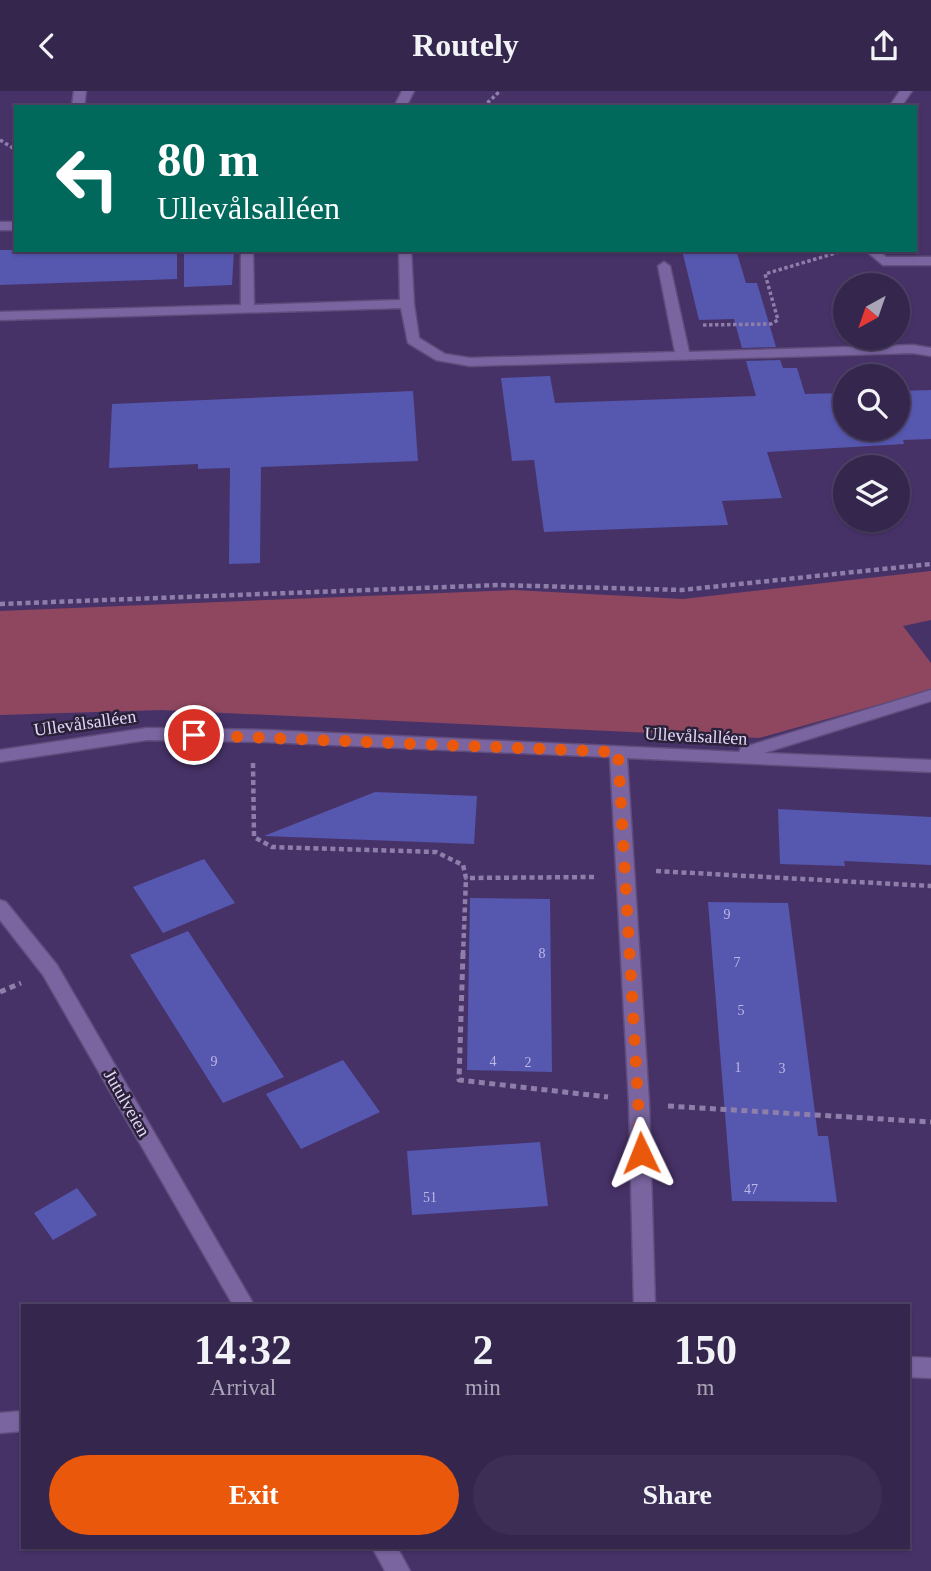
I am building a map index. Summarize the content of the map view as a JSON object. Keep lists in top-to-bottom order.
{
  "streets": {
    "street": ["Ullevålsalléen", "Jutulveien"]
  },
  "house_numbers": [
    "9",
    "8",
    "7",
    "5",
    "9",
    "4",
    "2",
    "1",
    "3",
    "47",
    "51"
  ],
  "north": "bottom left",
  "page": {
    "header": "Routely",
    "turn": ["80 m", "Ullevålsalléen"],
    "eta": [
      "14:32",
      "Arrival",
      "2",
      "min",
      "150",
      "m"
    ],
    "buttons": ["Exit", "Share"]
  }
}
